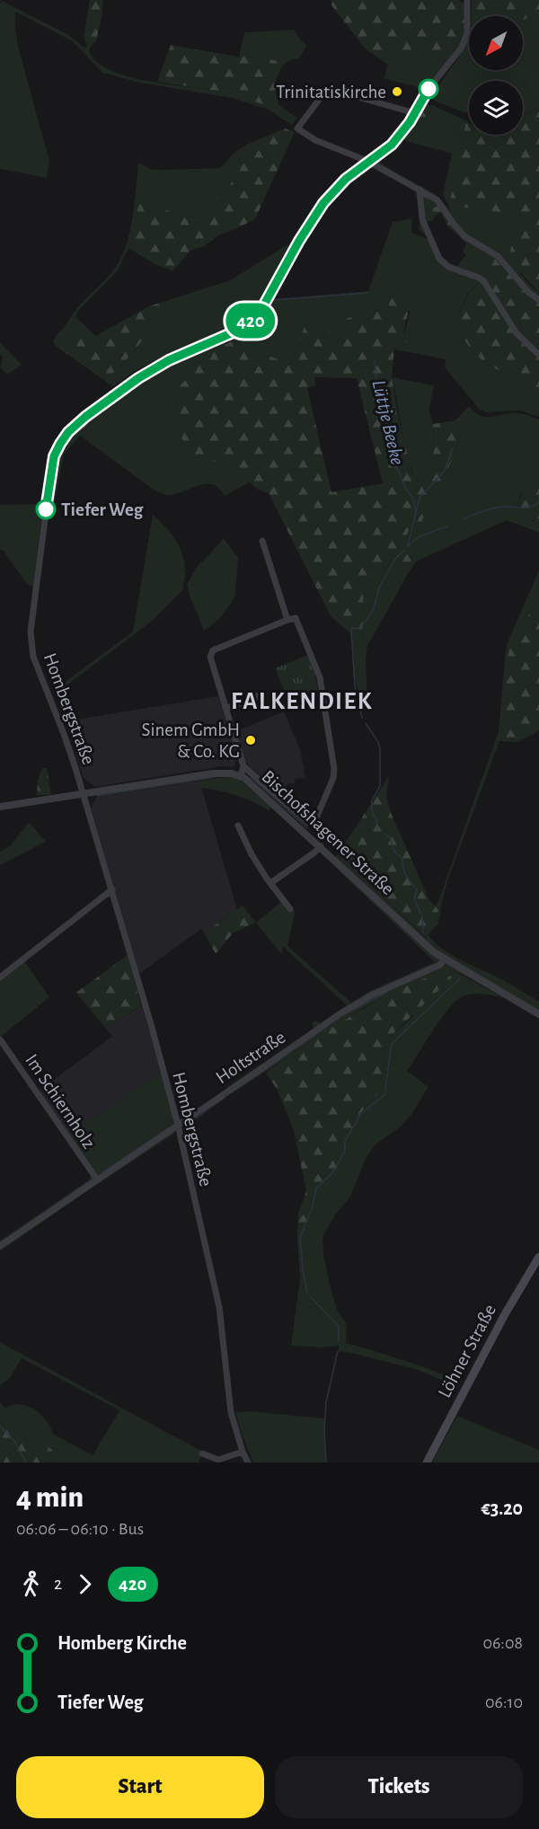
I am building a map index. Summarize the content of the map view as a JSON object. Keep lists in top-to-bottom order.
{
  "streets": {
    "main road": ["Löhner Straße"],
    "street": [
      "Hombergstraße",
      "Bischofshagener Straße",
      "Holtstraße",
      "Im Schiernholz"
    ]
  },
  "crossings": [
    ["Hombergstraße", "Bischofshagener Straße"],
    ["Hombergstraße", "Holtstraße"],
    ["Bischofshagener Straße", "Holtstraße"],
    ["Holtstraße", "Im Schiernholz"]
  ],
  "districts": ["FALKENDIEK"],
  "water": ["Lüttje Beeke"],
  "places": ["Trinitatiskirche", "Tiefer Weg", "Sinem GmbH & Co. KG"],
  "lines": ["bus line 420"],
  "north": "bottom left",
  "page": {
    "on_map": "420",
    "heading": ["4 min", "06:06 – 06:10 · Bus", "€3.20"],
    "legs": ["2", "420"],
    "list": [
      {
        "name": "Homberg Kirche",
        "value": "06:08"
      },
      {
        "name": "Tiefer Weg",
        "value": "06:10"
      }
    ],
    "buttons": ["Start", "Tickets"]
  }
}
